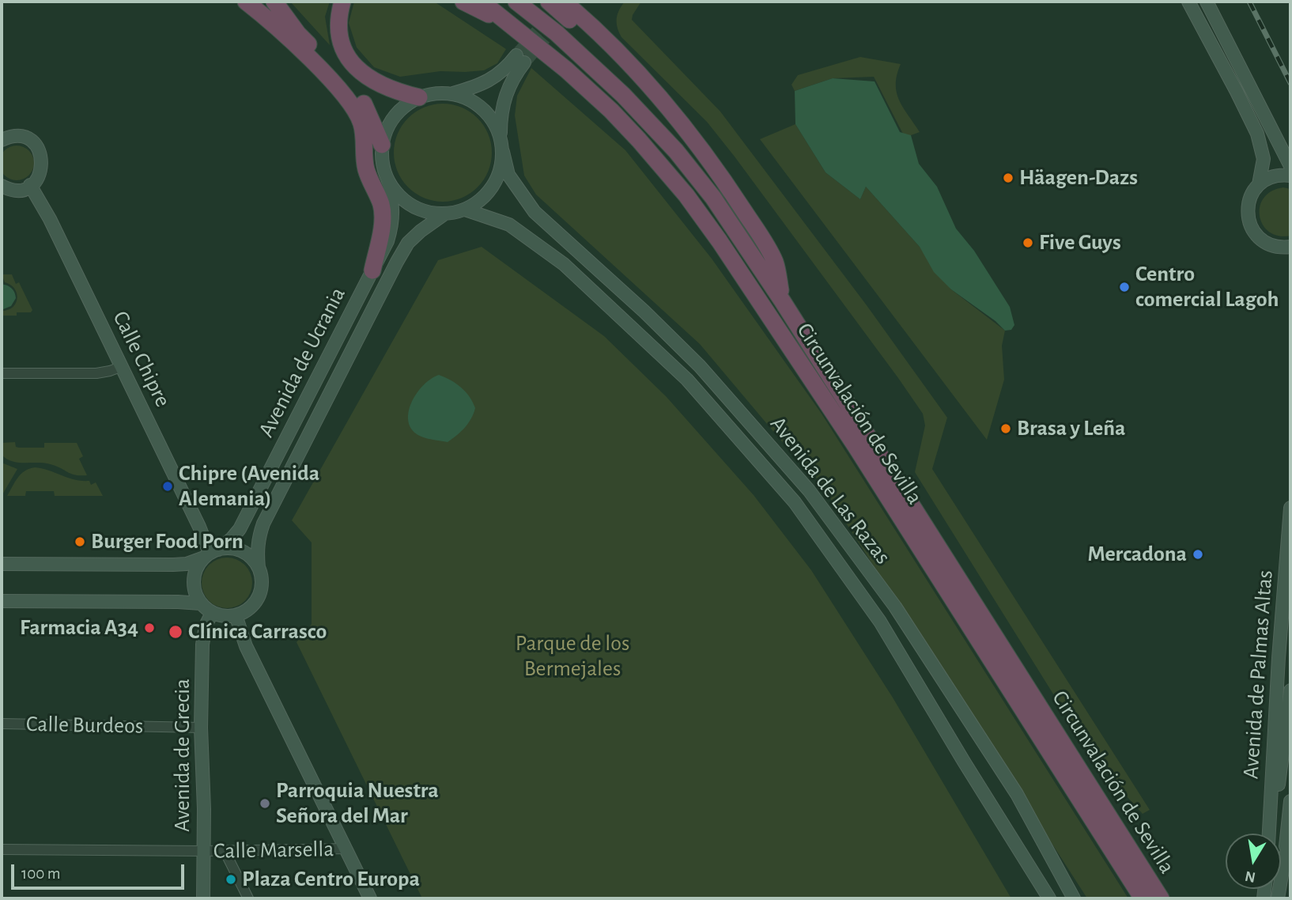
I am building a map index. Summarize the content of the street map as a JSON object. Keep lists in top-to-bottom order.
{
  "streets": {
    "highway": ["Circunvalación de Sevilla"],
    "main road": [
      "Calle Chipre",
      "Avenida de Ucrania",
      "Avenida de Las Razas",
      "Avenida de Palmas Altas",
      "Avenida de Grecia"
    ],
    "street": ["Calle Burdeos", "Calle Marsella"]
  },
  "crossings": [
    ["Calle Chipre", "Avenida de Ucrania"],
    ["Calle Chipre", "Avenida de Grecia"],
    ["Avenida de Ucrania", "Avenida de Las Razas"],
    ["Avenida de Ucrania", "Avenida de Grecia"],
    ["Calle Burdeos", "Avenida de Grecia"],
    ["Avenida de Grecia", "Calle Marsella"]
  ],
  "parks": ["Parque de los Bermejales"],
  "places": [
    "Häagen-Dazs",
    "Five Guys",
    "Centro comercial Lagoh",
    "Brasa y Leña",
    "Chipre (Avenida Alemania)",
    "Burger Food Porn",
    "Mercadona",
    "Farmacia A34",
    "Clínica Carrasco",
    "Parroquia Nuestra Señora del Mar",
    "Plaza Centro Europa"
  ],
  "scale_bar": "100 m",
  "north": "bottom"
}
